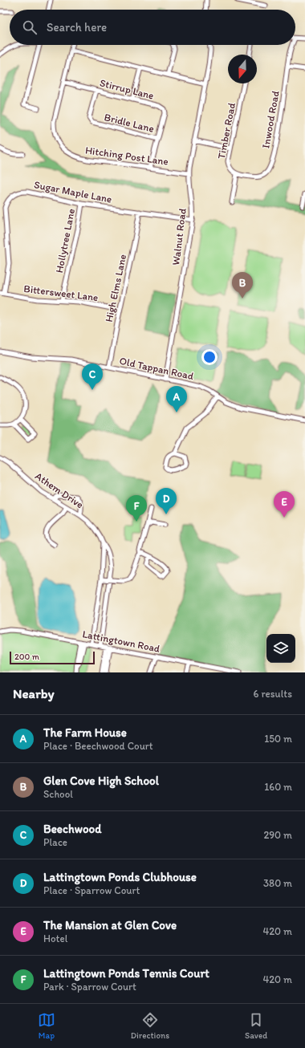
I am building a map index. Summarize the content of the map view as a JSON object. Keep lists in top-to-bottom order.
{
  "streets": {
    "street": [
      "Stirrup Lane",
      "Inwood Road",
      "Bridle Lane",
      "Timber Road",
      "Hitching Post Lane",
      "Sugar Maple Lane",
      "Walnut Road",
      "Hollytree Lane",
      "High Elms Lane",
      "Bittersweet Lane",
      "Old Tappan Road",
      "Athem Drive",
      "Lattingtown Road"
    ]
  },
  "crossings": [
    ["Stirrup Lane", "Bridle Lane"],
    ["Stirrup Lane", "Hitching Post Lane"],
    ["Inwood Road", "Timber Road"],
    ["Hitching Post Lane", "Walnut Road"],
    ["Sugar Maple Lane", "Walnut Road"],
    ["Sugar Maple Lane", "Hollytree Lane"],
    ["Sugar Maple Lane", "High Elms Lane"],
    ["Sugar Maple Lane", "Bittersweet Lane"],
    ["Walnut Road", "Old Tappan Road"],
    ["Hollytree Lane", "Bittersweet Lane"],
    ["High Elms Lane", "Bittersweet Lane"],
    ["High Elms Lane", "Old Tappan Road"],
    ["Athem Drive", "Lattingtown Road"]
  ],
  "scale_bar": "200 m",
  "north": "bottom",
  "page": {
    "search": "Search here",
    "pins": [
      "B",
      "C",
      "A",
      "D",
      "E",
      "F"
    ],
    "scale": "200 m",
    "heading": ["Nearby", "6 results"],
    "list": [
      {
        "mark": "A",
        "name": "The Farm House",
        "note": "Place · Beechwood Court",
        "value": "150 m"
      },
      {
        "mark": "B",
        "name": "Glen Cove High School",
        "note": "School",
        "value": "160 m"
      },
      {
        "mark": "C",
        "name": "Beechwood",
        "note": "Place",
        "value": "290 m"
      },
      {
        "mark": "D",
        "name": "Lattingtown Ponds Clubhouse",
        "note": "Place · Sparrow Court",
        "value": "380 m"
      },
      {
        "mark": "E",
        "name": "The Mansion at Glen Cove",
        "note": "Hotel",
        "value": "420 m"
      },
      {
        "mark": "F",
        "name": "Lattingtown Ponds Tennis Court",
        "note": "Park · Sparrow Court",
        "value": "420 m"
      }
    ],
    "nav": ["Map", "Directions", "Saved"]
  }
}
